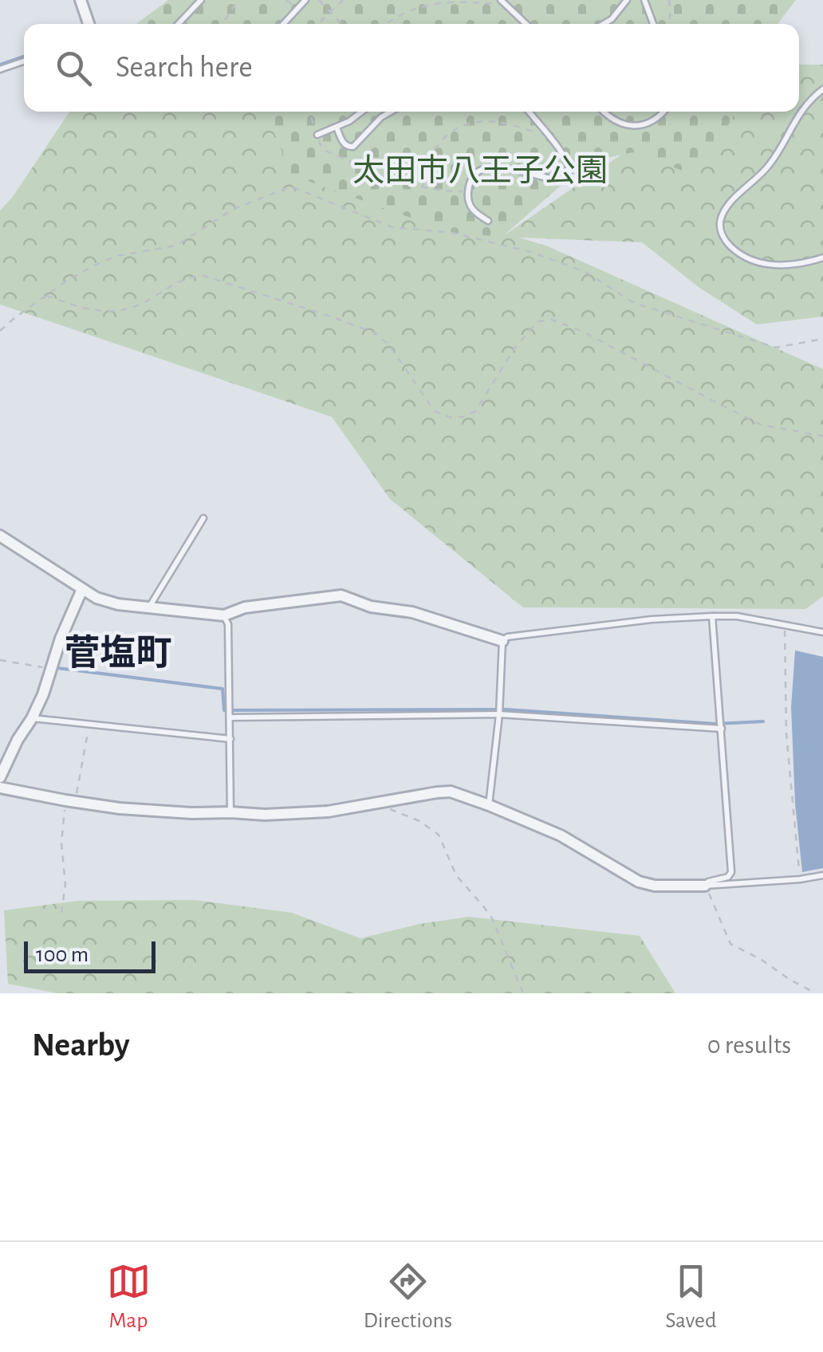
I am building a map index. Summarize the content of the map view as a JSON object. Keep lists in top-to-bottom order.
{
  "districts": ["菅塩町"],
  "parks": ["太田市八王子公園"],
  "scale_bar": "100 m",
  "page": {
    "search": "Search here",
    "scale": "100 m",
    "heading": ["Nearby", "0 results"],
    "nav": ["Map", "Directions", "Saved"]
  }
}
